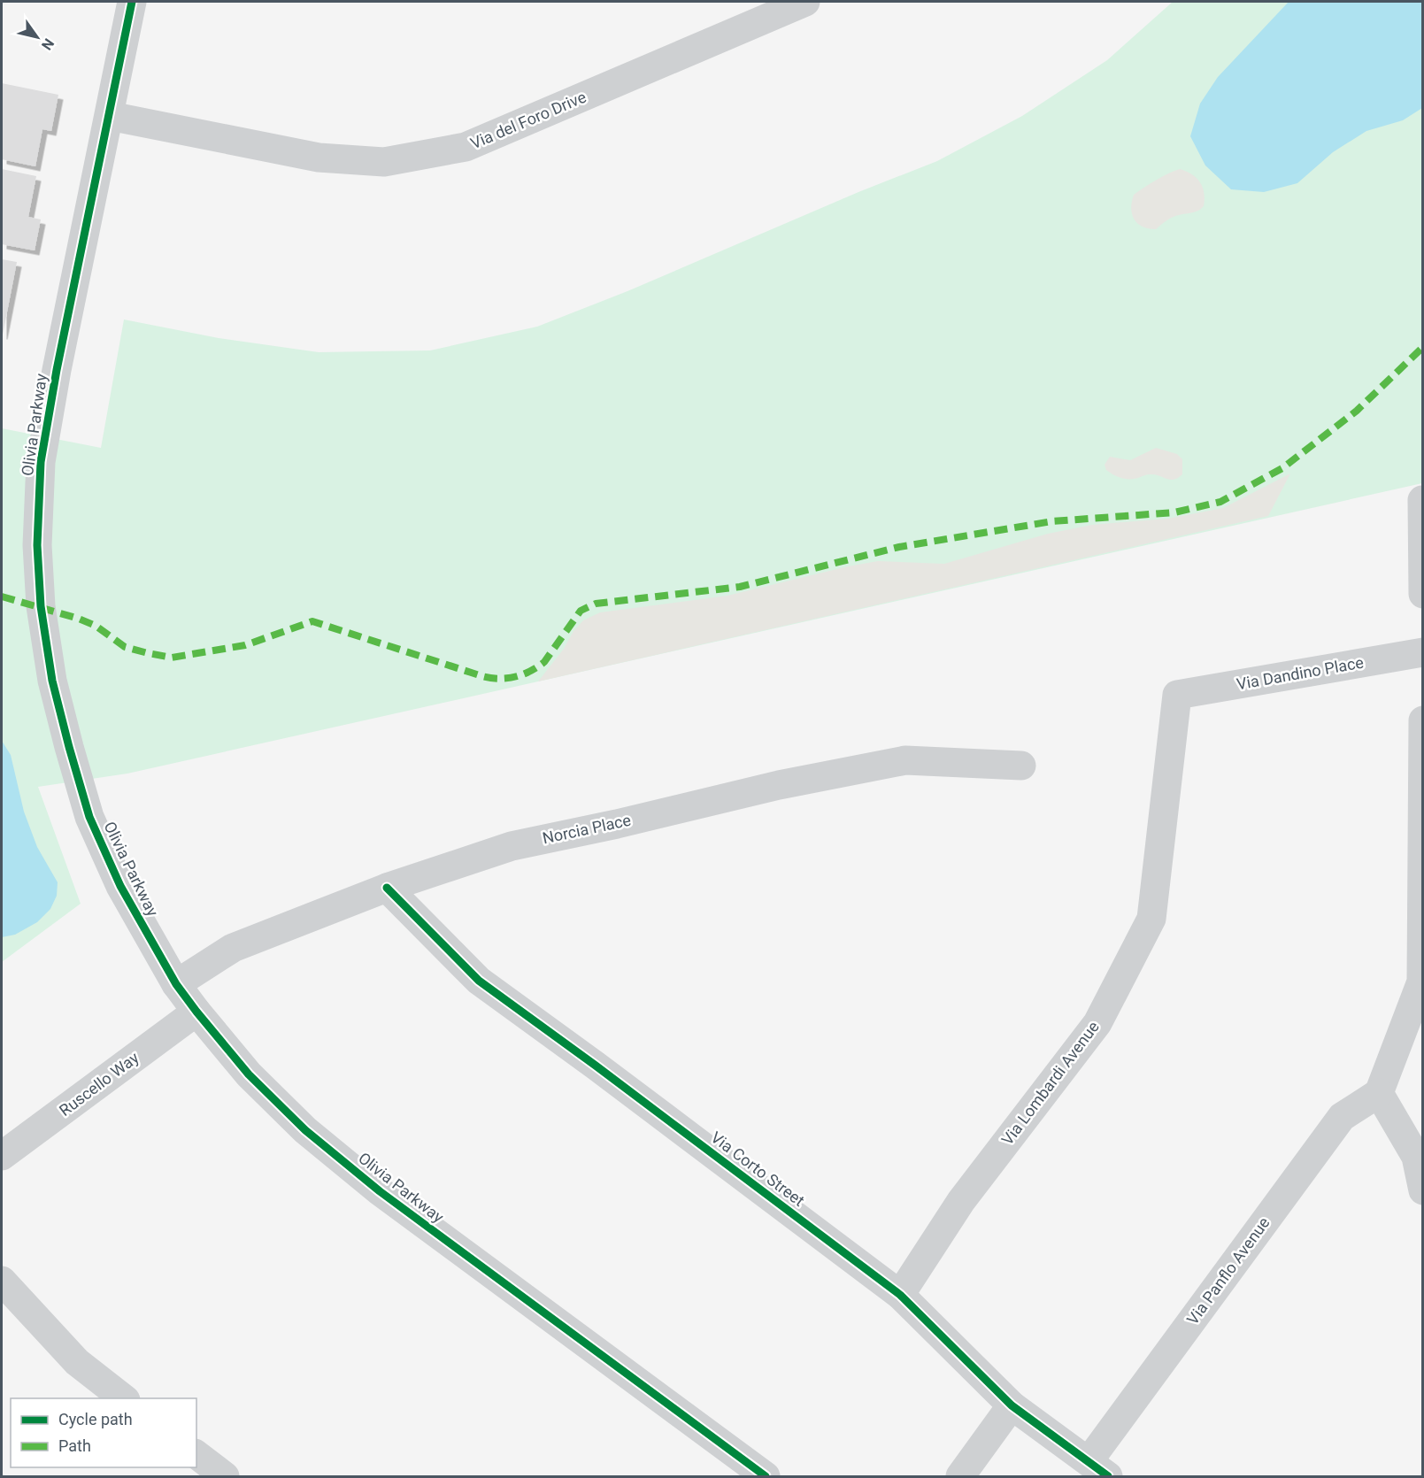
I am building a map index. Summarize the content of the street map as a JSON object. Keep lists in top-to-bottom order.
{
  "streets": {
    "street": [
      "Via del Foro Drive",
      "Olivia Parkway",
      "Via Dandino Place",
      "Norcia Place",
      "Via Lombardi Avenue",
      "Ruscello Way",
      "Via Corto Street",
      "Via Panflo Avenue"
    ]
  },
  "crossings": [
    ["Via del Foro Drive", "Olivia Parkway"],
    ["Olivia Parkway", "Norcia Place"],
    ["Olivia Parkway", "Ruscello Way"],
    ["Via Dandino Place", "Via Lombardi Avenue"],
    ["Norcia Place", "Via Corto Street"],
    ["Via Lombardi Avenue", "Via Corto Street"],
    ["Via Corto Street", "Via Panflo Avenue"]
  ],
  "legend": ["Cycle path", "Path"],
  "north": "bottom right"
}
